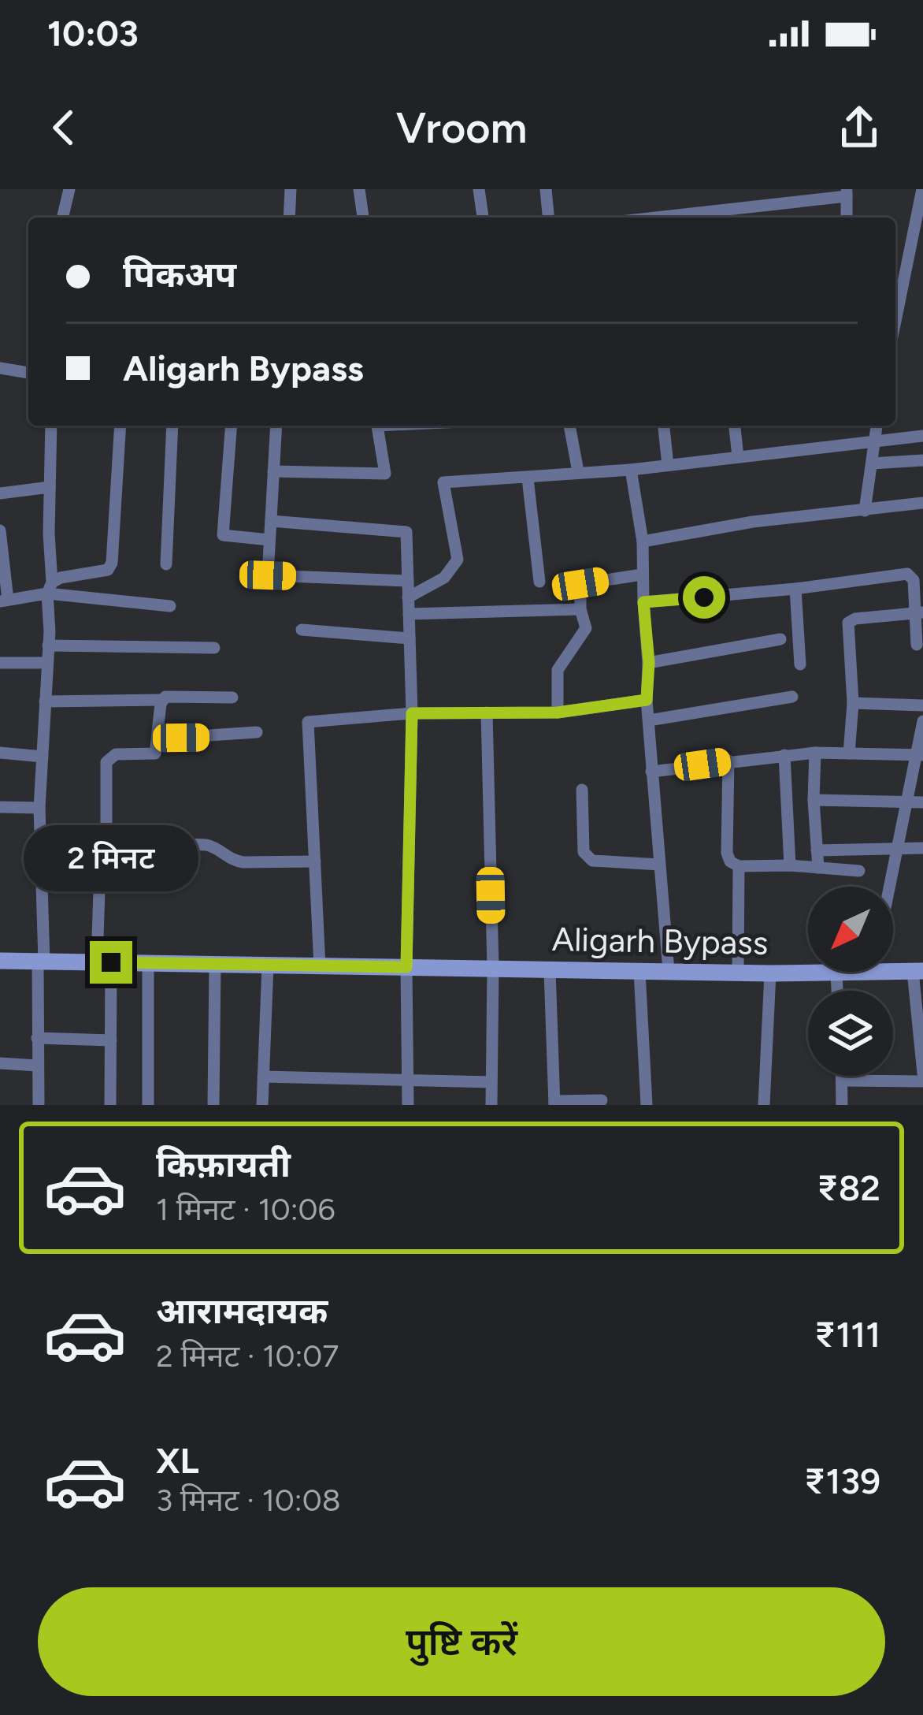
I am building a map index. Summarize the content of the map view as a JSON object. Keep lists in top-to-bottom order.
{
  "streets": {
    "main road": ["Aligarh Bypass"]
  },
  "north": "bottom left",
  "page": {
    "status": "10:03",
    "header": "Vroom",
    "banner": ["पिकअप", "Aligarh Bypass"],
    "bubble": "2 मिनट",
    "list": [
      {
        "name": "किफ़ायती",
        "note": "1 मिनट · 10:06",
        "value": "₹82"
      },
      {
        "name": "आरामदायक",
        "note": "2 मिनट · 10:07",
        "value": "₹111"
      },
      {
        "name": "XL",
        "note": "3 मिनट · 10:08",
        "value": "₹139"
      }
    ],
    "buttons": "पुष्टि करें"
  }
}
